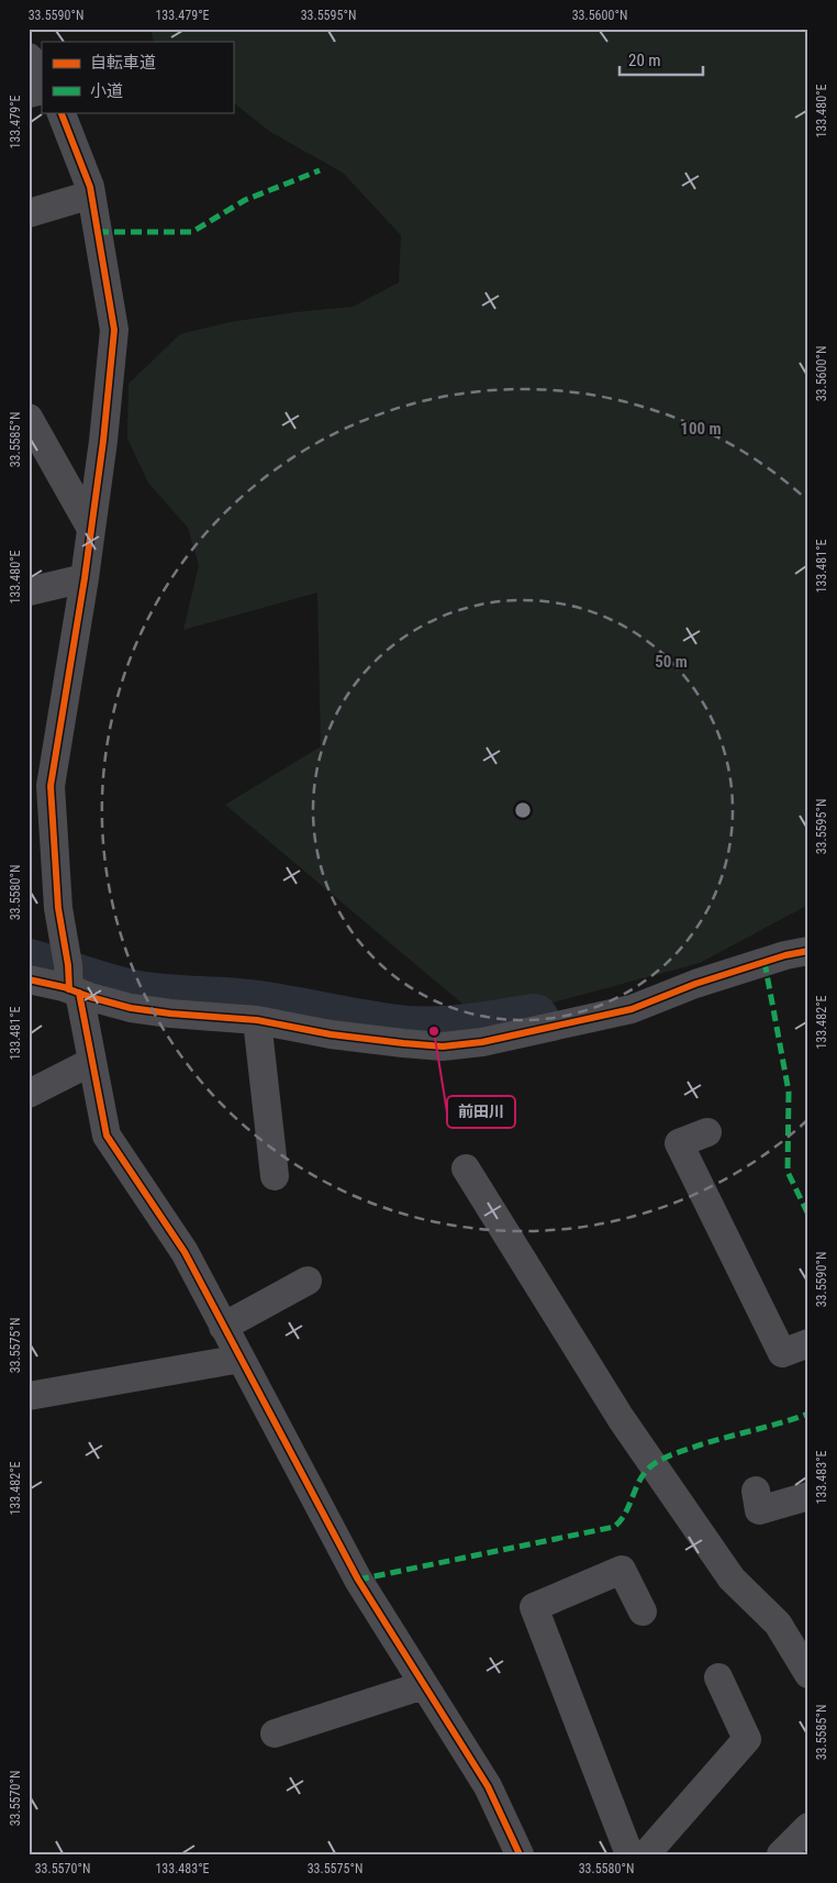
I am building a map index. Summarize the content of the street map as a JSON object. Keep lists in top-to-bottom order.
{
  "places": ["前田川"],
  "legend": ["自転車道", "小道"],
  "scale_bar": "20 m",
  "coordinates": [
    "33.5590°N",
    "133.479°E",
    "33.5595°N",
    "33.5600°N",
    "133.480°E",
    "33.5585°N",
    "133.481°E",
    "33.5580°N",
    "133.482°E",
    "33.5575°N",
    "133.483°E",
    "33.5570°N"
  ],
  "rings": ["100 m", "50 m"]
}
